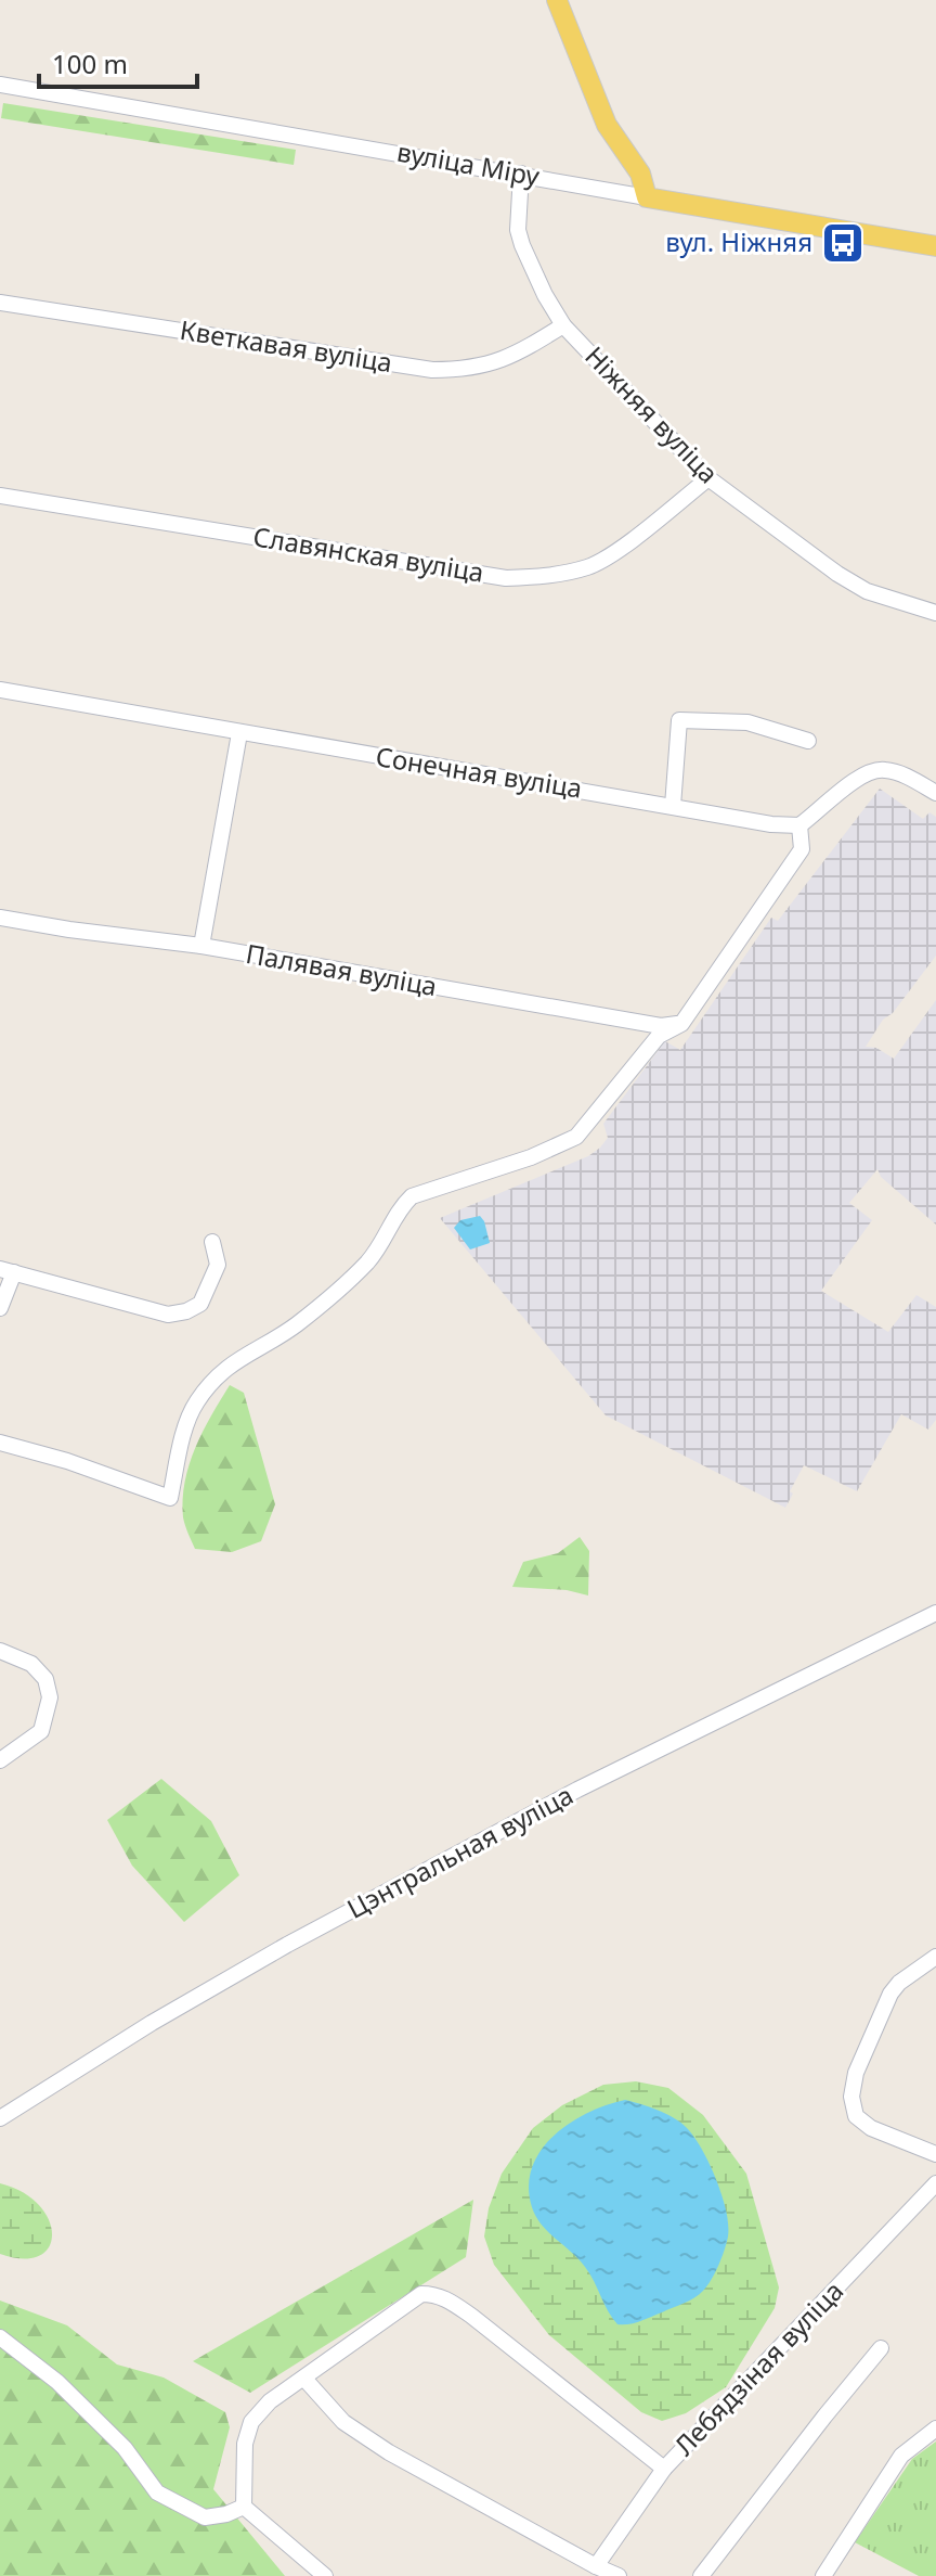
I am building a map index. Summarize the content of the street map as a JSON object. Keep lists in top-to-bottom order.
{
  "streets": {
    "main road": ["вуліца Міру"],
    "street": [
      "Кветкавая вуліца",
      "Ніжняя вуліца",
      "Славянская вуліца",
      "Сонечная вуліца",
      "Палявая вуліца",
      "Цэнтральная вуліца",
      "Лебядзіная вуліца"
    ]
  },
  "crossings": [
    ["вуліца Міру", "Ніжняя вуліца"],
    ["Кветкавая вуліца", "Ніжняя вуліца"],
    ["Ніжняя вуліца", "Славянская вуліца"]
  ],
  "places": {
    "bus stop": ["вул. Ніжняя"]
  },
  "scale_bar": "100 m"
}
